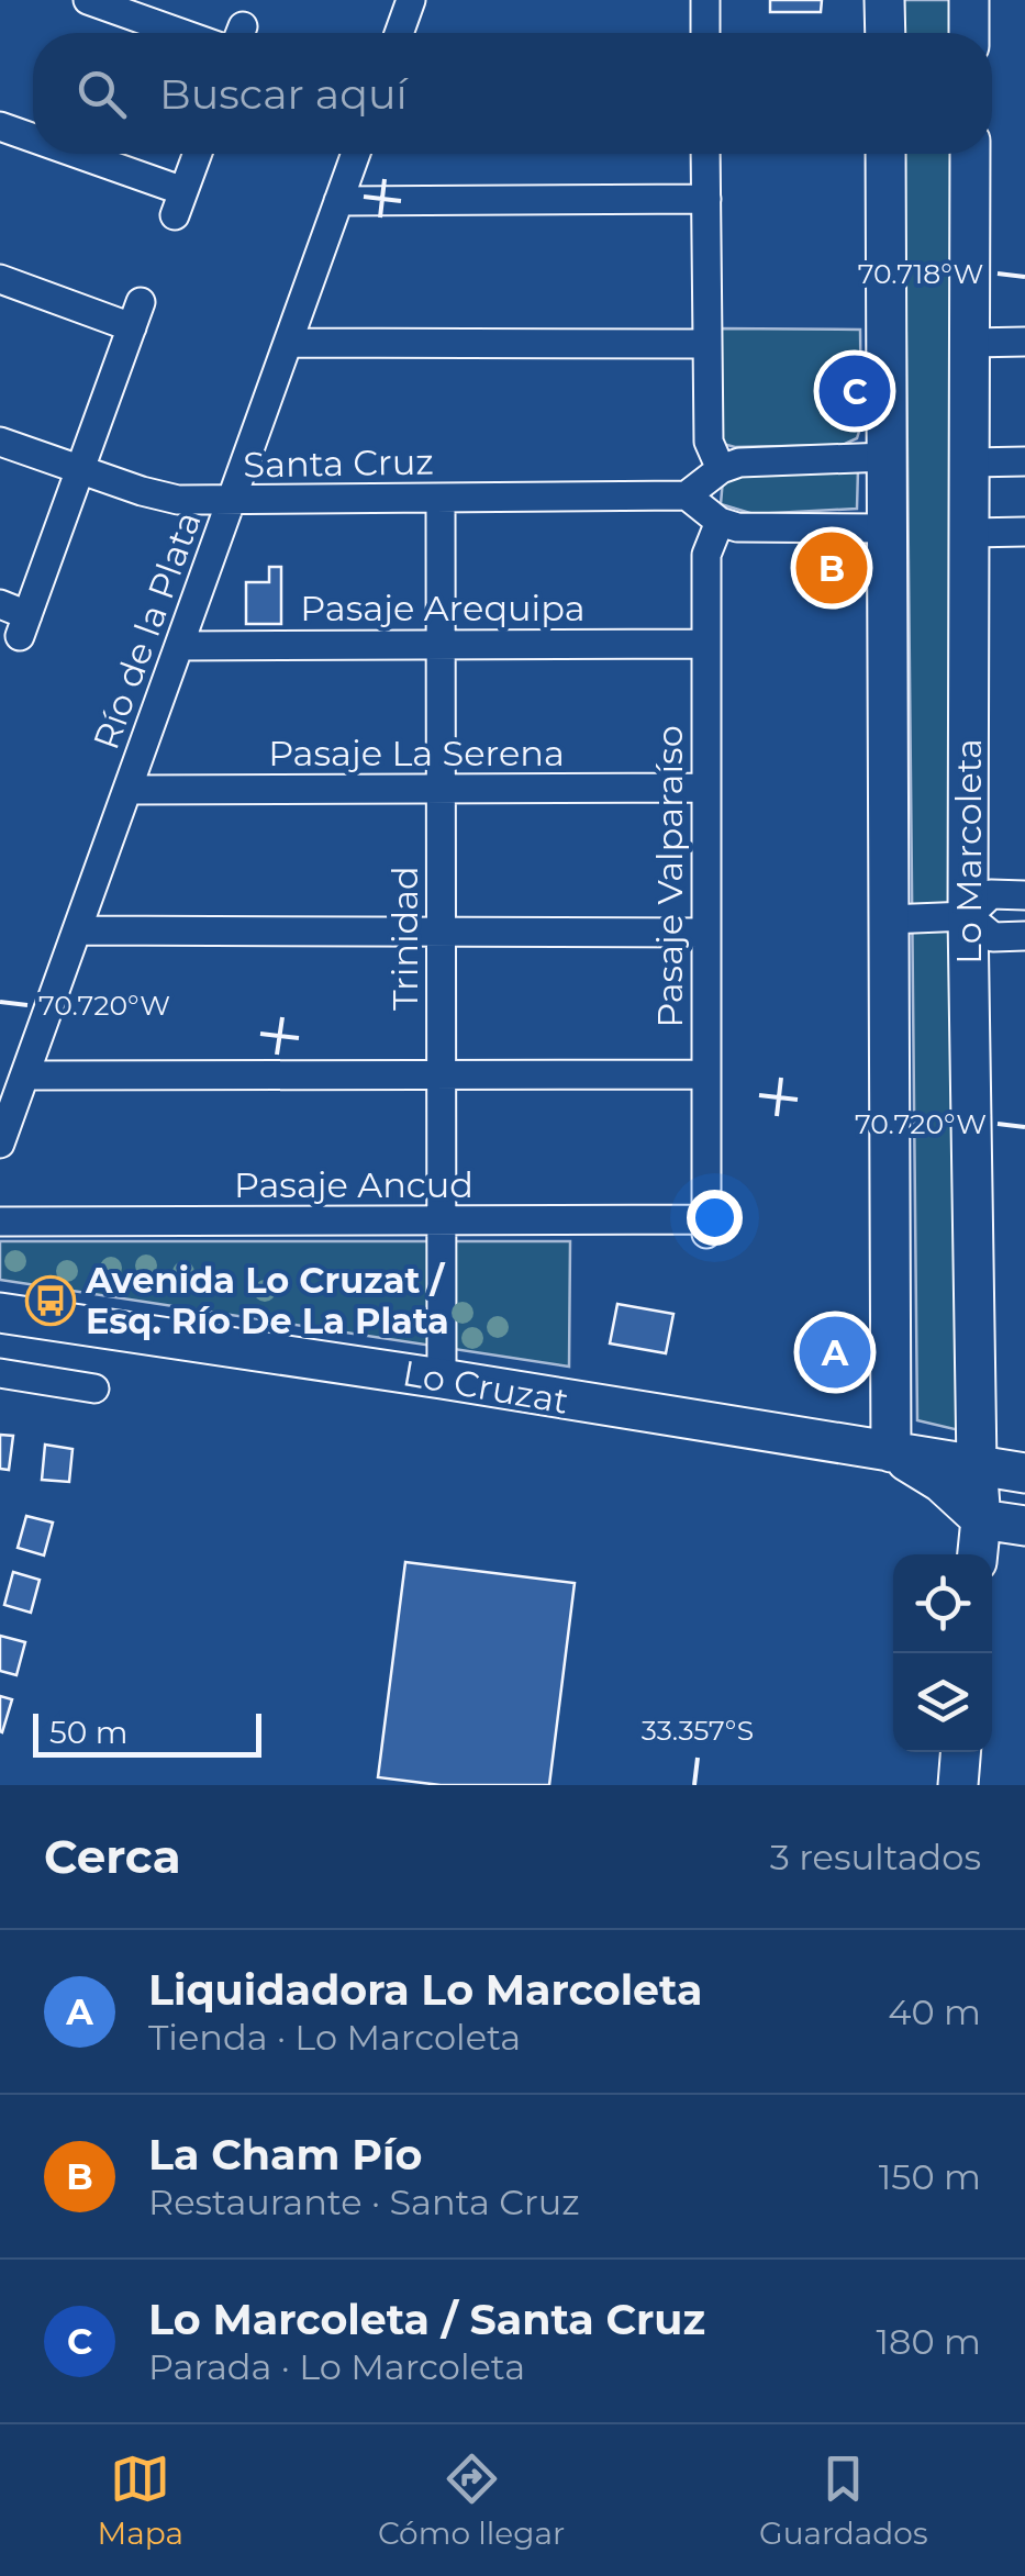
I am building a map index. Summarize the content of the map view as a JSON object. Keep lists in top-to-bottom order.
{
  "streets": {
    "main road": ["Lo Marcoleta", "Lo Cruzat"],
    "street": [
      "Santa Cruz",
      "Pasaje Arequipa",
      "Río de la Plata",
      "Pasaje La Serena",
      "Pasaje Valparaíso",
      "Trinidad",
      "Pasaje Ancud"
    ]
  },
  "crossings": [
    ["Santa Cruz", "Río de la Plata"],
    ["Santa Cruz", "Trinidad"],
    ["Pasaje Arequipa", "Río de la Plata"],
    ["Pasaje Arequipa", "Pasaje Valparaíso"],
    ["Pasaje Arequipa", "Trinidad"],
    ["Río de la Plata", "Pasaje La Serena"],
    ["Pasaje La Serena", "Pasaje Valparaíso"],
    ["Pasaje La Serena", "Trinidad"],
    ["Lo Marcoleta", "Lo Cruzat"],
    ["Pasaje Valparaíso", "Pasaje Ancud"],
    ["Trinidad", "Pasaje Ancud"],
    ["Trinidad", "Lo Cruzat"]
  ],
  "places": {
    "bus stop": ["Avenida Lo Cruzat / Esq. Río De La Plata"]
  },
  "scale_bar": "50 m",
  "page": {
    "search": "Buscar aquí",
    "pins": ["C", "B", "A"],
    "scale": "50 m",
    "heading": ["Cerca", "3 resultados"],
    "list": [
      {
        "mark": "A",
        "name": "Liquidadora Lo Marcoleta",
        "note": "Tienda · Lo Marcoleta",
        "value": "40 m"
      },
      {
        "mark": "B",
        "name": "La Cham Pío",
        "note": "Restaurante · Santa Cruz",
        "value": "150 m"
      },
      {
        "mark": "C",
        "name": "Lo Marcoleta / Santa Cruz",
        "note": "Parada · Lo Marcoleta",
        "value": "180 m"
      }
    ],
    "nav": ["Mapa", "Cómo llegar", "Guardados"]
  },
  "coordinates": ["70.718°W", "70.720°W", "33.357°S"]
}
